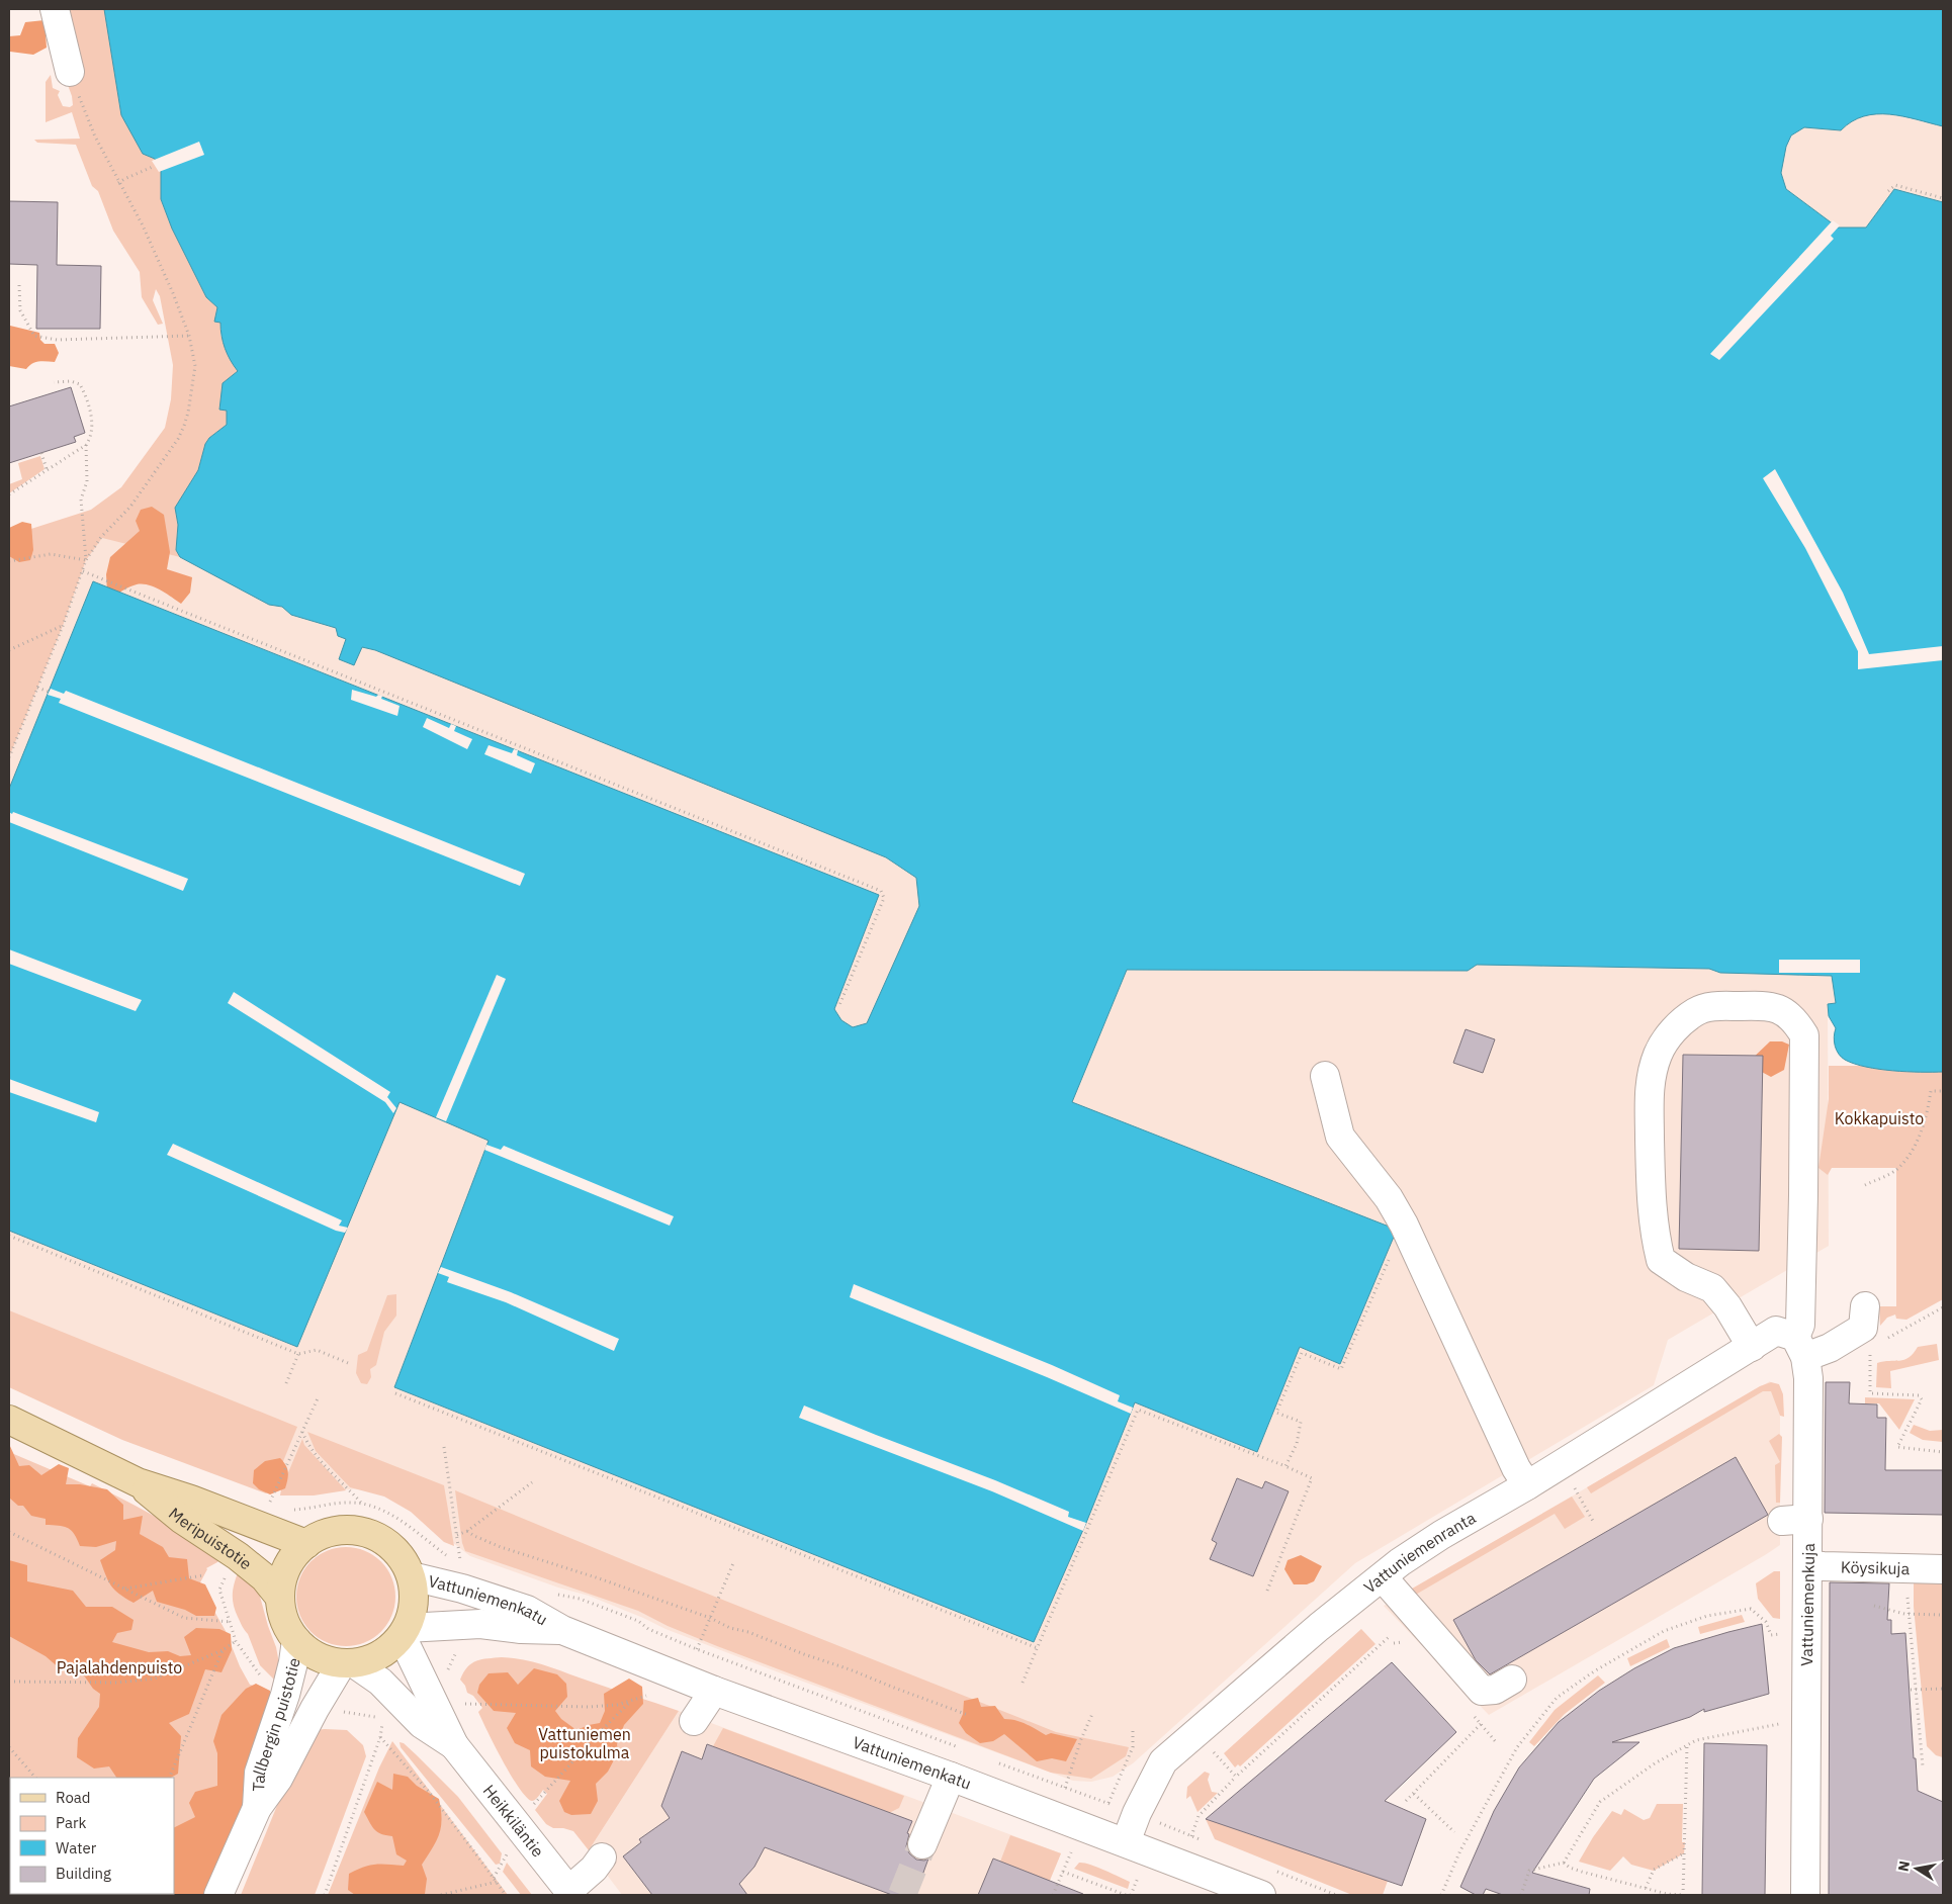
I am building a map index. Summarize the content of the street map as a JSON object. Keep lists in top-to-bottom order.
{
  "streets": {
    "main road": ["Meripuistotie"],
    "street": [
      "Vattuniemenranta",
      "Köysikuja",
      "Vattuniemenkatu",
      "Vattuniemenkuja",
      "Tallbergin puistotie",
      "Heikkiläntie"
    ]
  },
  "crossings": [
    ["Meripuistotie", "Vattuniemenkatu"],
    ["Meripuistotie", "Tallbergin puistotie"],
    ["Meripuistotie", "Heikkiläntie"],
    ["Vattuniemenranta", "Vattuniemenkatu"],
    ["Vattuniemenranta", "Vattuniemenkuja"],
    ["Köysikuja", "Vattuniemenkuja"],
    ["Vattuniemenkatu", "Tallbergin puistotie"],
    ["Vattuniemenkatu", "Heikkiläntie"],
    ["Tallbergin puistotie", "Heikkiläntie"]
  ],
  "parks": ["Kokkapuisto", "Pajalahdenpuisto", "Vattuniemen puistokulma"],
  "legend": [
    "Road",
    "Park",
    "Water",
    "Building"
  ],
  "north": "left"
}
